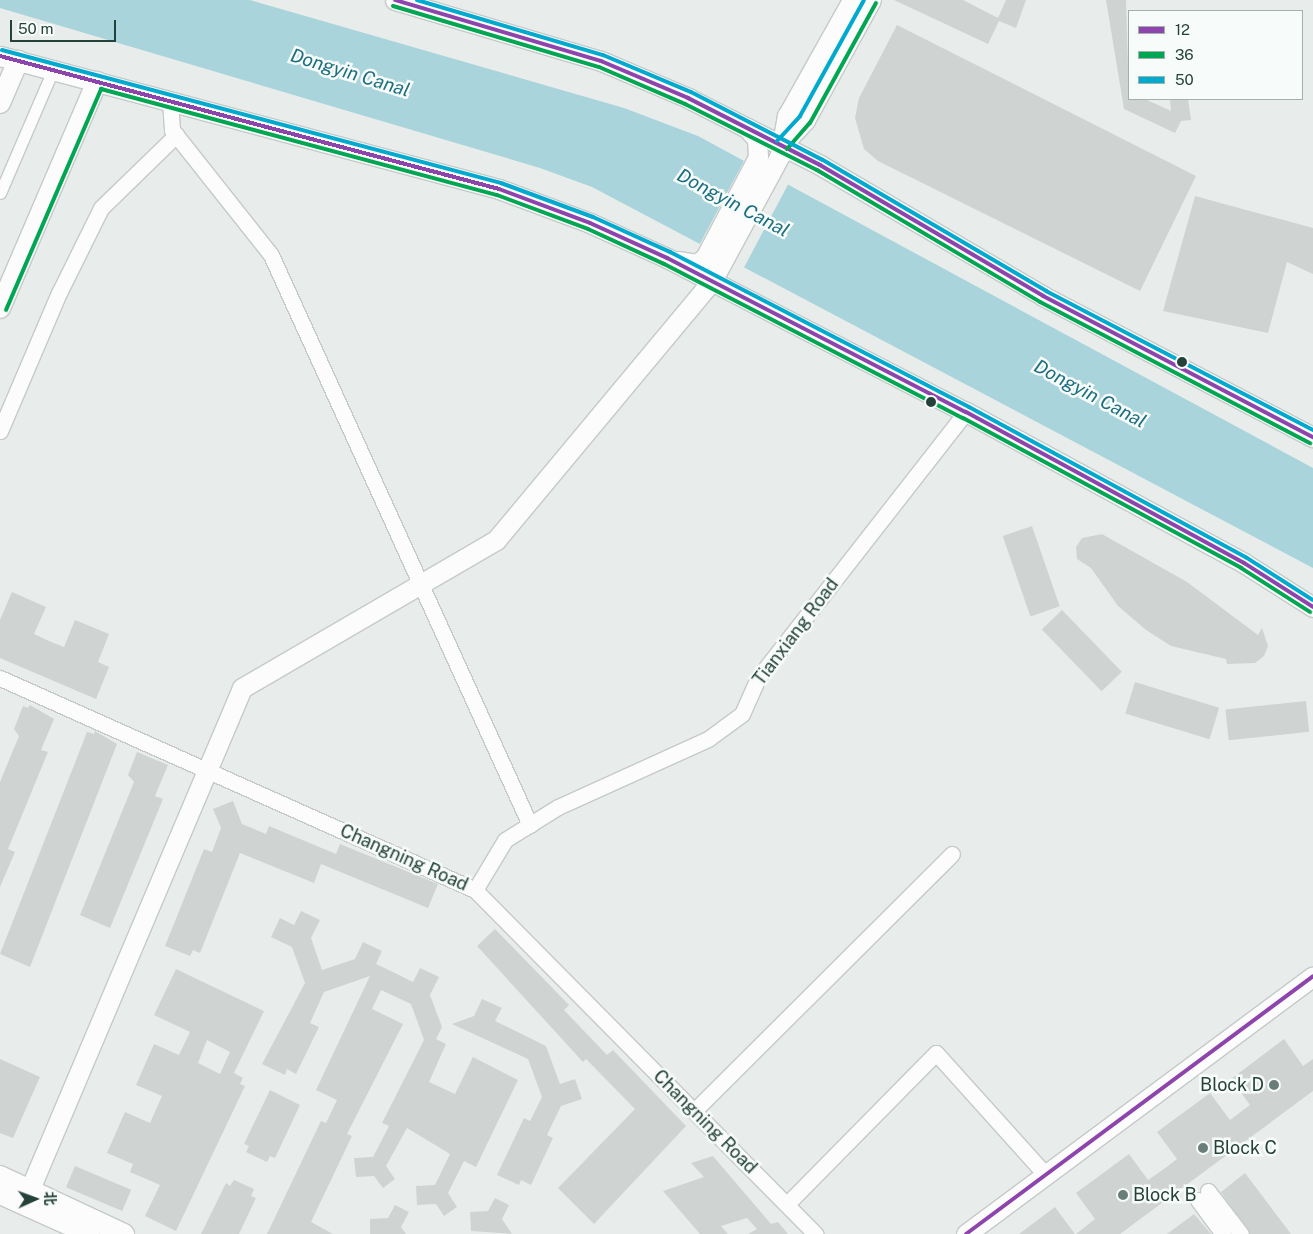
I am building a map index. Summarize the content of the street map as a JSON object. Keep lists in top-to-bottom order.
{
  "streets": {
    "street": ["Tianxiang Road", "Changning Road"]
  },
  "crossings": [
    ["Tianxiang Road", "Changning Road"]
  ],
  "water": ["Dongyin Canal"],
  "places": ["Block D", "Block C", "Block B"],
  "lines": ["transit line 12", "transit line 50", "transit line 36"],
  "legend": ["12", "36", "50"],
  "scale_bar": "50 m",
  "north": "right"
}
